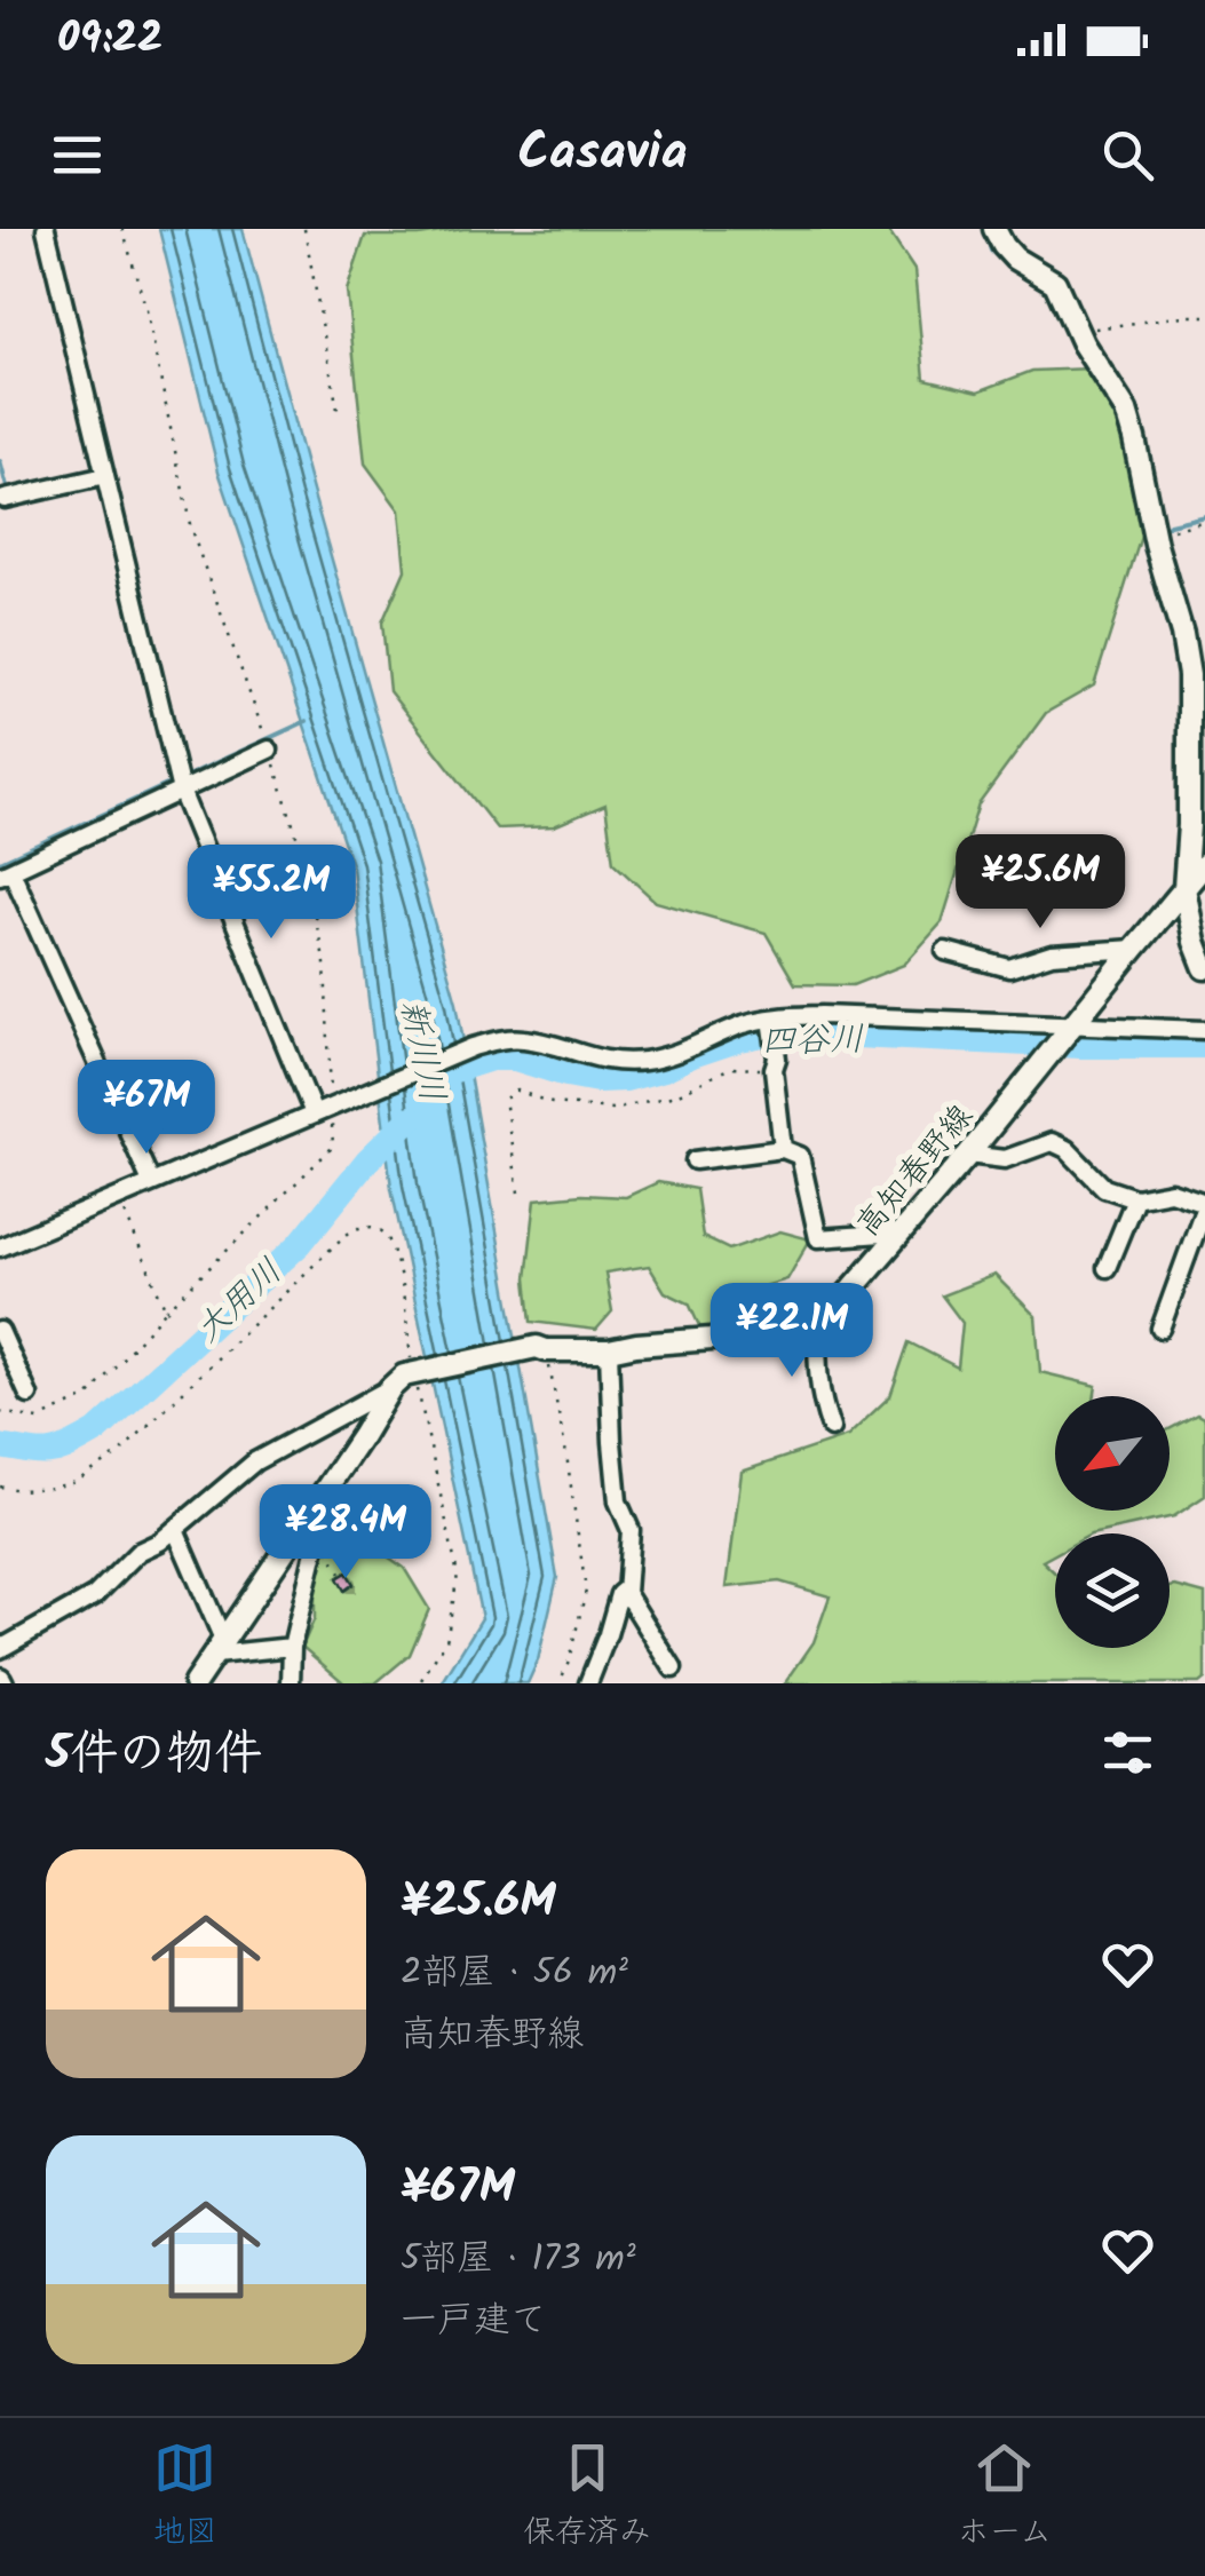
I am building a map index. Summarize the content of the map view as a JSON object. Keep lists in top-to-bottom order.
{
  "streets": {
    "main road": ["高知春野線"]
  },
  "water": ["四谷川", "新川川", "大用川"],
  "north": "bottom left",
  "page": {
    "status": "09:22",
    "header": "Casavia",
    "price": [
      "¥25.6M",
      "¥55.2M",
      "¥67M",
      "¥22.1M",
      "¥28.4M"
    ],
    "heading": "5件の物件",
    "list": [
      {
        "name": "¥25.6M",
        "note": "2部屋 · 56 m² · 高知春野線"
      },
      {
        "name": "¥67M",
        "note": "5部屋 · 173 m² · 一戸建て"
      }
    ],
    "tabs": ["地図", "保存済み", "ホーム"]
  }
}
